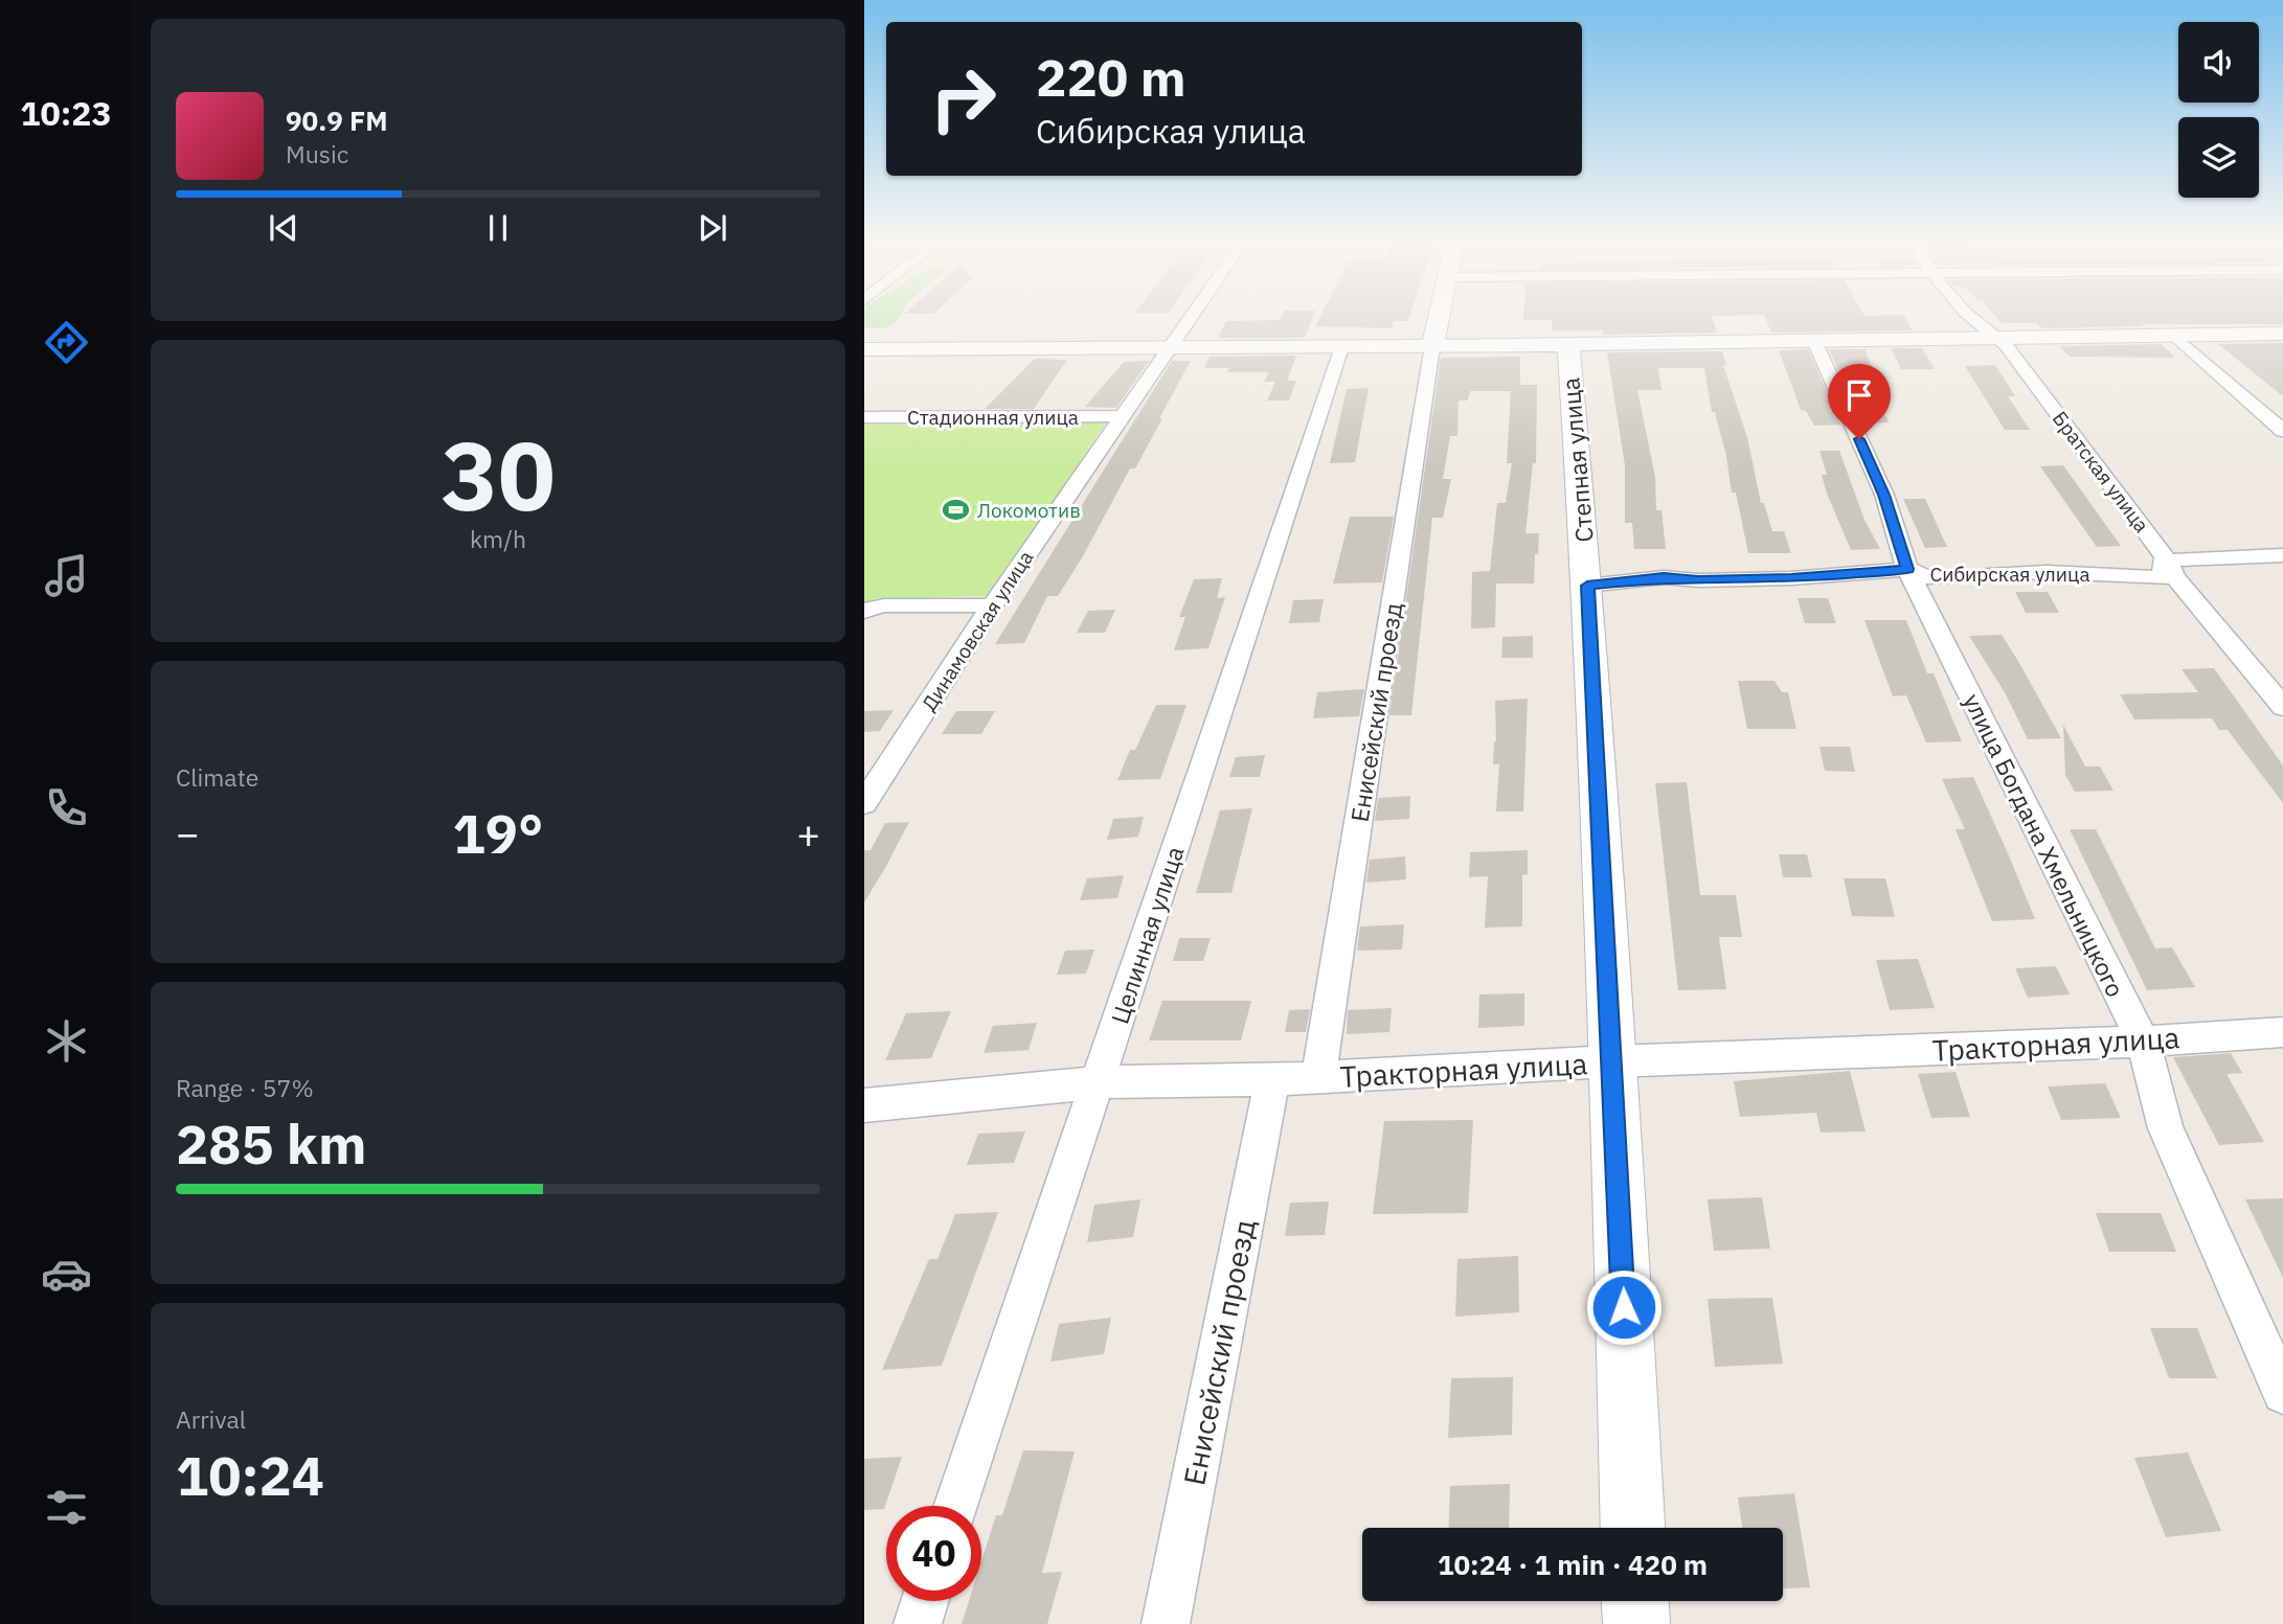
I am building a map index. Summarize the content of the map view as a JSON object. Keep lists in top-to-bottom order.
{
  "streets": {
    "street": [
      "Стадионная улица",
      "Степная улица",
      "Братская улица",
      "Сибирская улица",
      "Динамовская улица",
      "Енисейский проезд",
      "улица Богдана Хмельницкого",
      "Целинная улица",
      "Тракторная улица"
    ]
  },
  "crossings": [
    ["Стадионная улица", "Динамовская улица"],
    ["Степная улица", "Сибирская улица"],
    ["Степная улица", "Тракторная улица"],
    ["Братская улица", "Сибирская улица"],
    ["Сибирская улица", "улица Богдана Хмельницкого"],
    ["Енисейский проезд", "Тракторная улица"],
    ["улица Богдана Хмельницкого", "Тракторная улица"],
    ["Целинная улица", "Тракторная улица"]
  ],
  "places": {
    "sports": ["Локомотив"]
  },
  "page": {
    "tabs": "10:23",
    "turn": ["220 m", "Сибирская улица"],
    "song": ["90.9 FM", "Music"],
    "tile": [
      ["30", "km/h"],
      "Climate",
      ["Range · 57%", "285 km"],
      ["Arrival", "10:24"]
    ],
    "heat": ["−", "19°", "+"],
    "limit": "40",
    "trip": "10:24 · 1 min · 420 m"
  }
}
